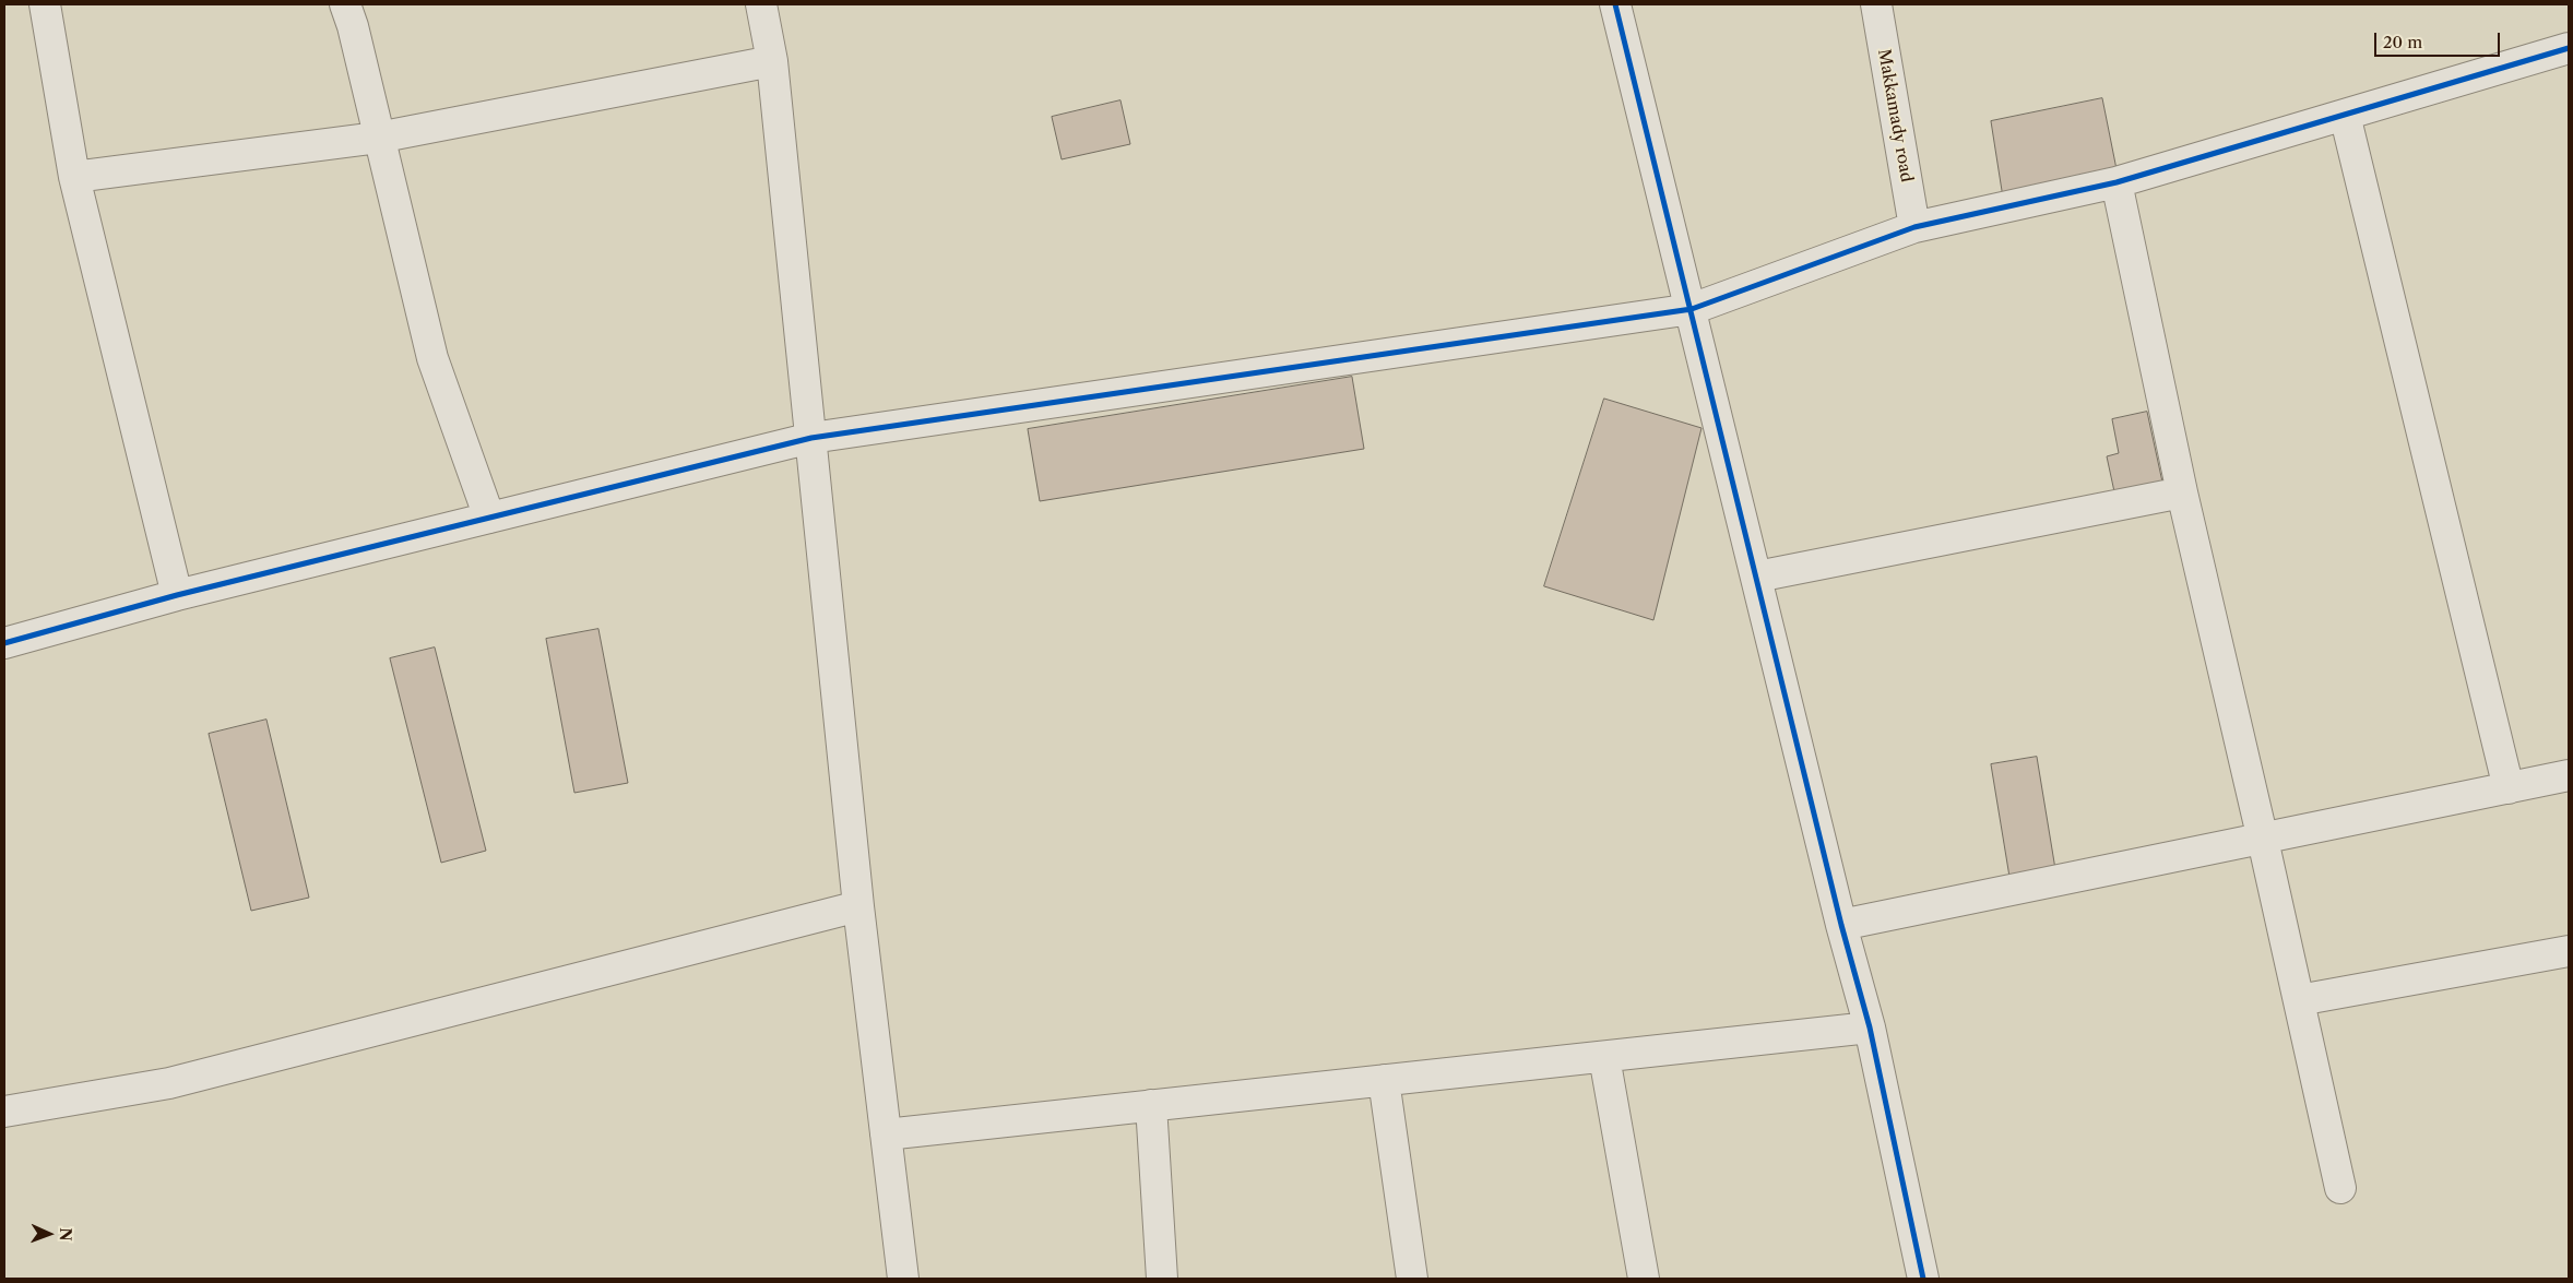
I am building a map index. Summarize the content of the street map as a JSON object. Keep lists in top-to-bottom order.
{
  "streets": {
    "street": ["Makkamady road"]
  },
  "scale_bar": "20 m",
  "north": "right"
}
